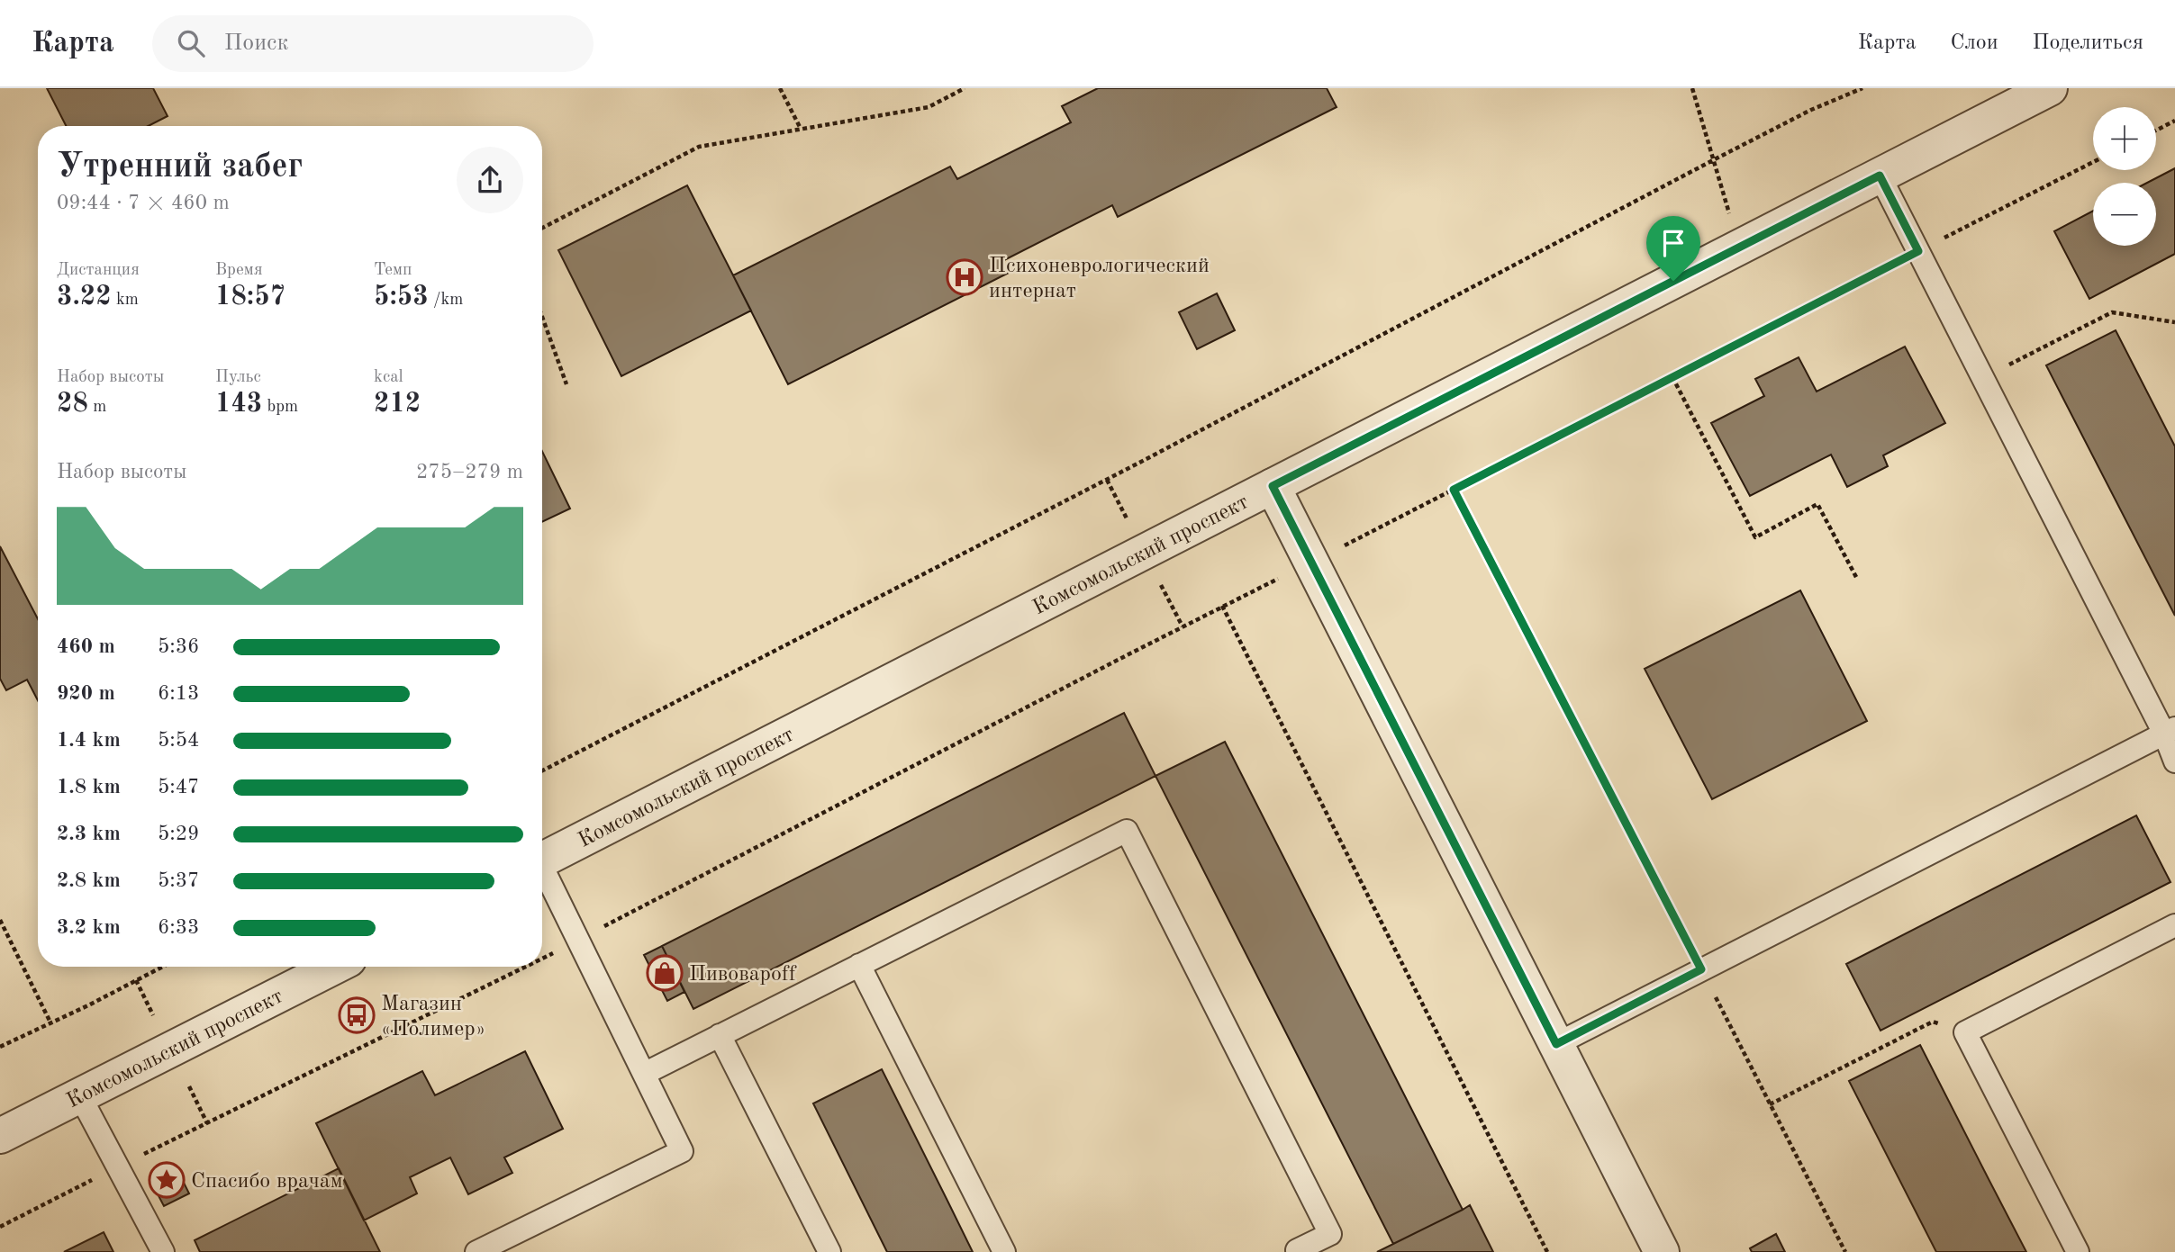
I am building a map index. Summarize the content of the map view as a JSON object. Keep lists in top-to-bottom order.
{
  "streets": {
    "street": ["Комсомольский проспект"]
  },
  "places": {
    "hospital": ["Психоневрологический интернат"],
    "shop": ["Пивовароff"],
    "bus stop": ["Магазин «Полимер»"],
    "place": ["Спасибо врачам"]
  },
  "page": {
    "header": "Карта",
    "search": "Поиск",
    "nav": ["Карта", "Слои", "Поделиться"],
    "map_buttons": ["+", "−"],
    "heading": ["Утренний забег", "09:44 · 7 × 460 m"],
    "stats": [
      ["Дистанция", "3.22 km"],
      ["Время", "18:57"],
      ["Темп", "5:53 /km"],
      ["Набор высоты", "28 m"],
      ["Пульс", "143 bpm"],
      ["kcal", "212"]
    ],
    "chart": ["Набор высоты", "275–279 m"],
    "list": [
      {
        "name": "460 m",
        "note": "5:36"
      },
      {
        "name": "920 m",
        "note": "6:13"
      },
      {
        "name": "1.4 km",
        "note": "5:54"
      },
      {
        "name": "1.8 km",
        "note": "5:47"
      },
      {
        "name": "2.3 km",
        "note": "5:29"
      },
      {
        "name": "2.8 km",
        "note": "5:37"
      },
      {
        "name": "3.2 km",
        "note": "6:33"
      }
    ]
  }
}
